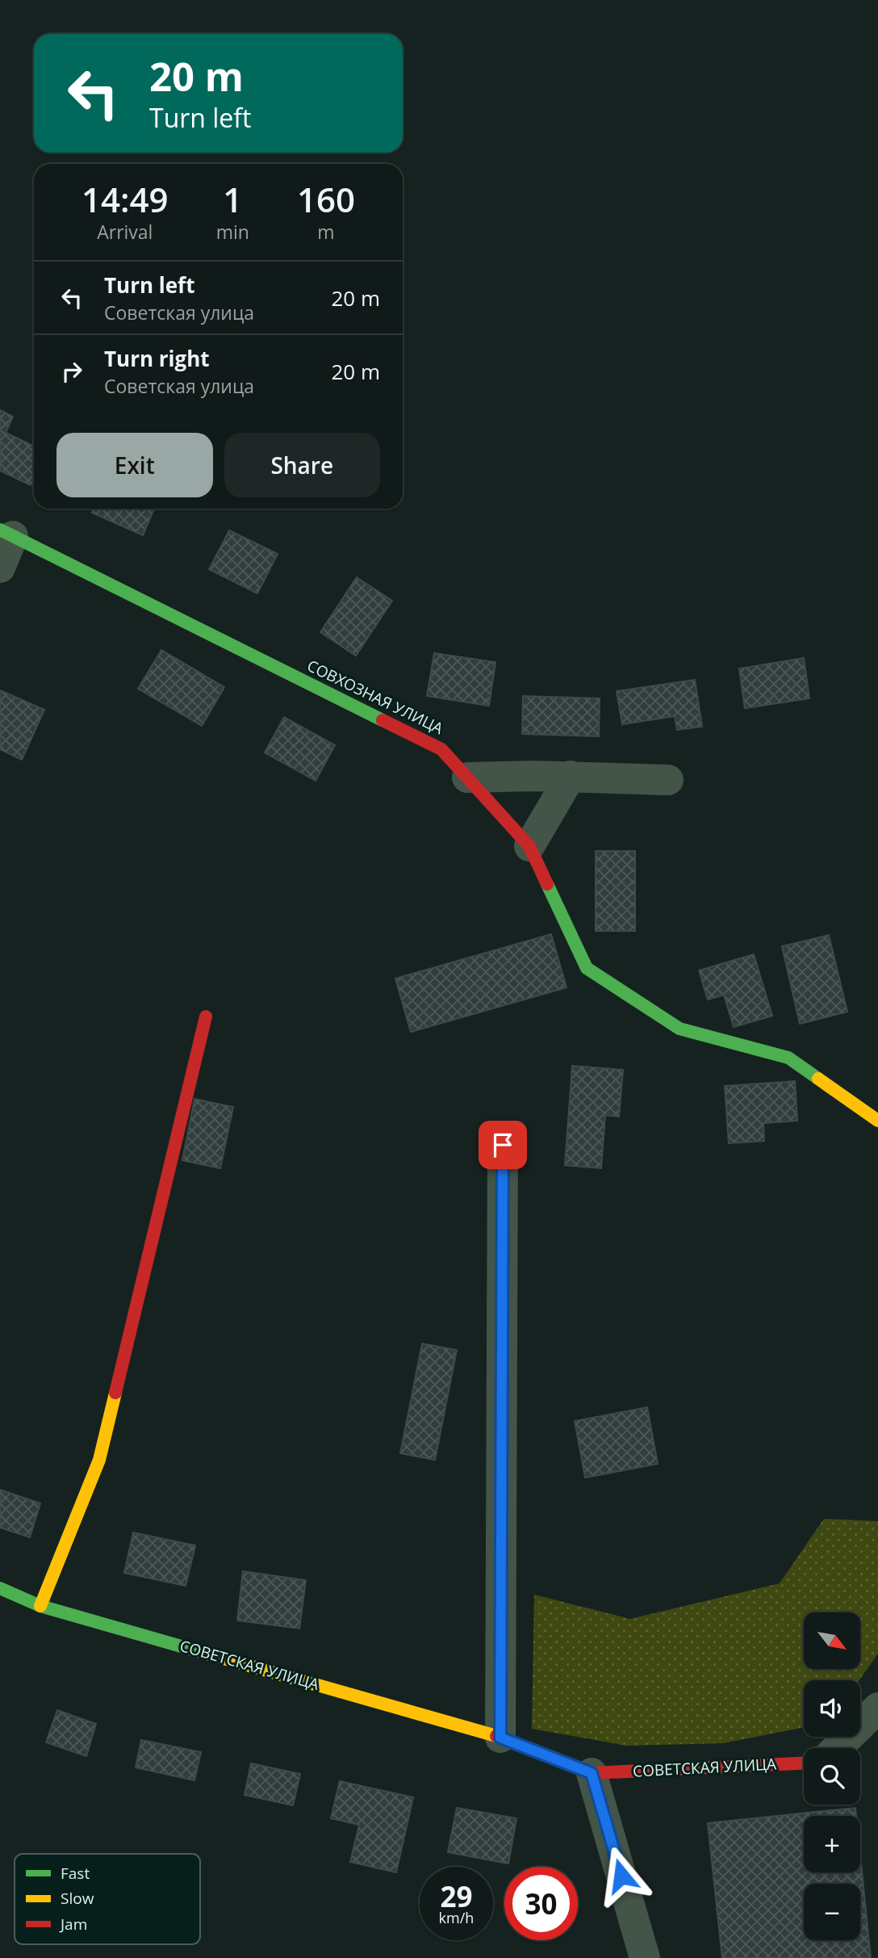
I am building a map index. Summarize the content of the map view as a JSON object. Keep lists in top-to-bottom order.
{
  "streets": {
    "street": ["СОВХОЗНАЯ УЛИЦА", "СОВЕТСКАЯ УЛИЦА"]
  },
  "legend": ["Fast", "Slow", "Jam"],
  "north": "bottom right",
  "page": {
    "turn": ["20 m", "Turn left"],
    "eta": [
      "14:49",
      "Arrival",
      "1",
      "min",
      "160",
      "m"
    ],
    "list": [
      {
        "name": "Turn left",
        "note": "Советская улица",
        "value": "20 m"
      },
      {
        "name": "Turn right",
        "note": "Советская улица",
        "value": "20 m"
      }
    ],
    "buttons": ["Exit", "Share"],
    "map_buttons": ["+", "−"],
    "speed": "29 km/h",
    "limit": "30"
  }
}
